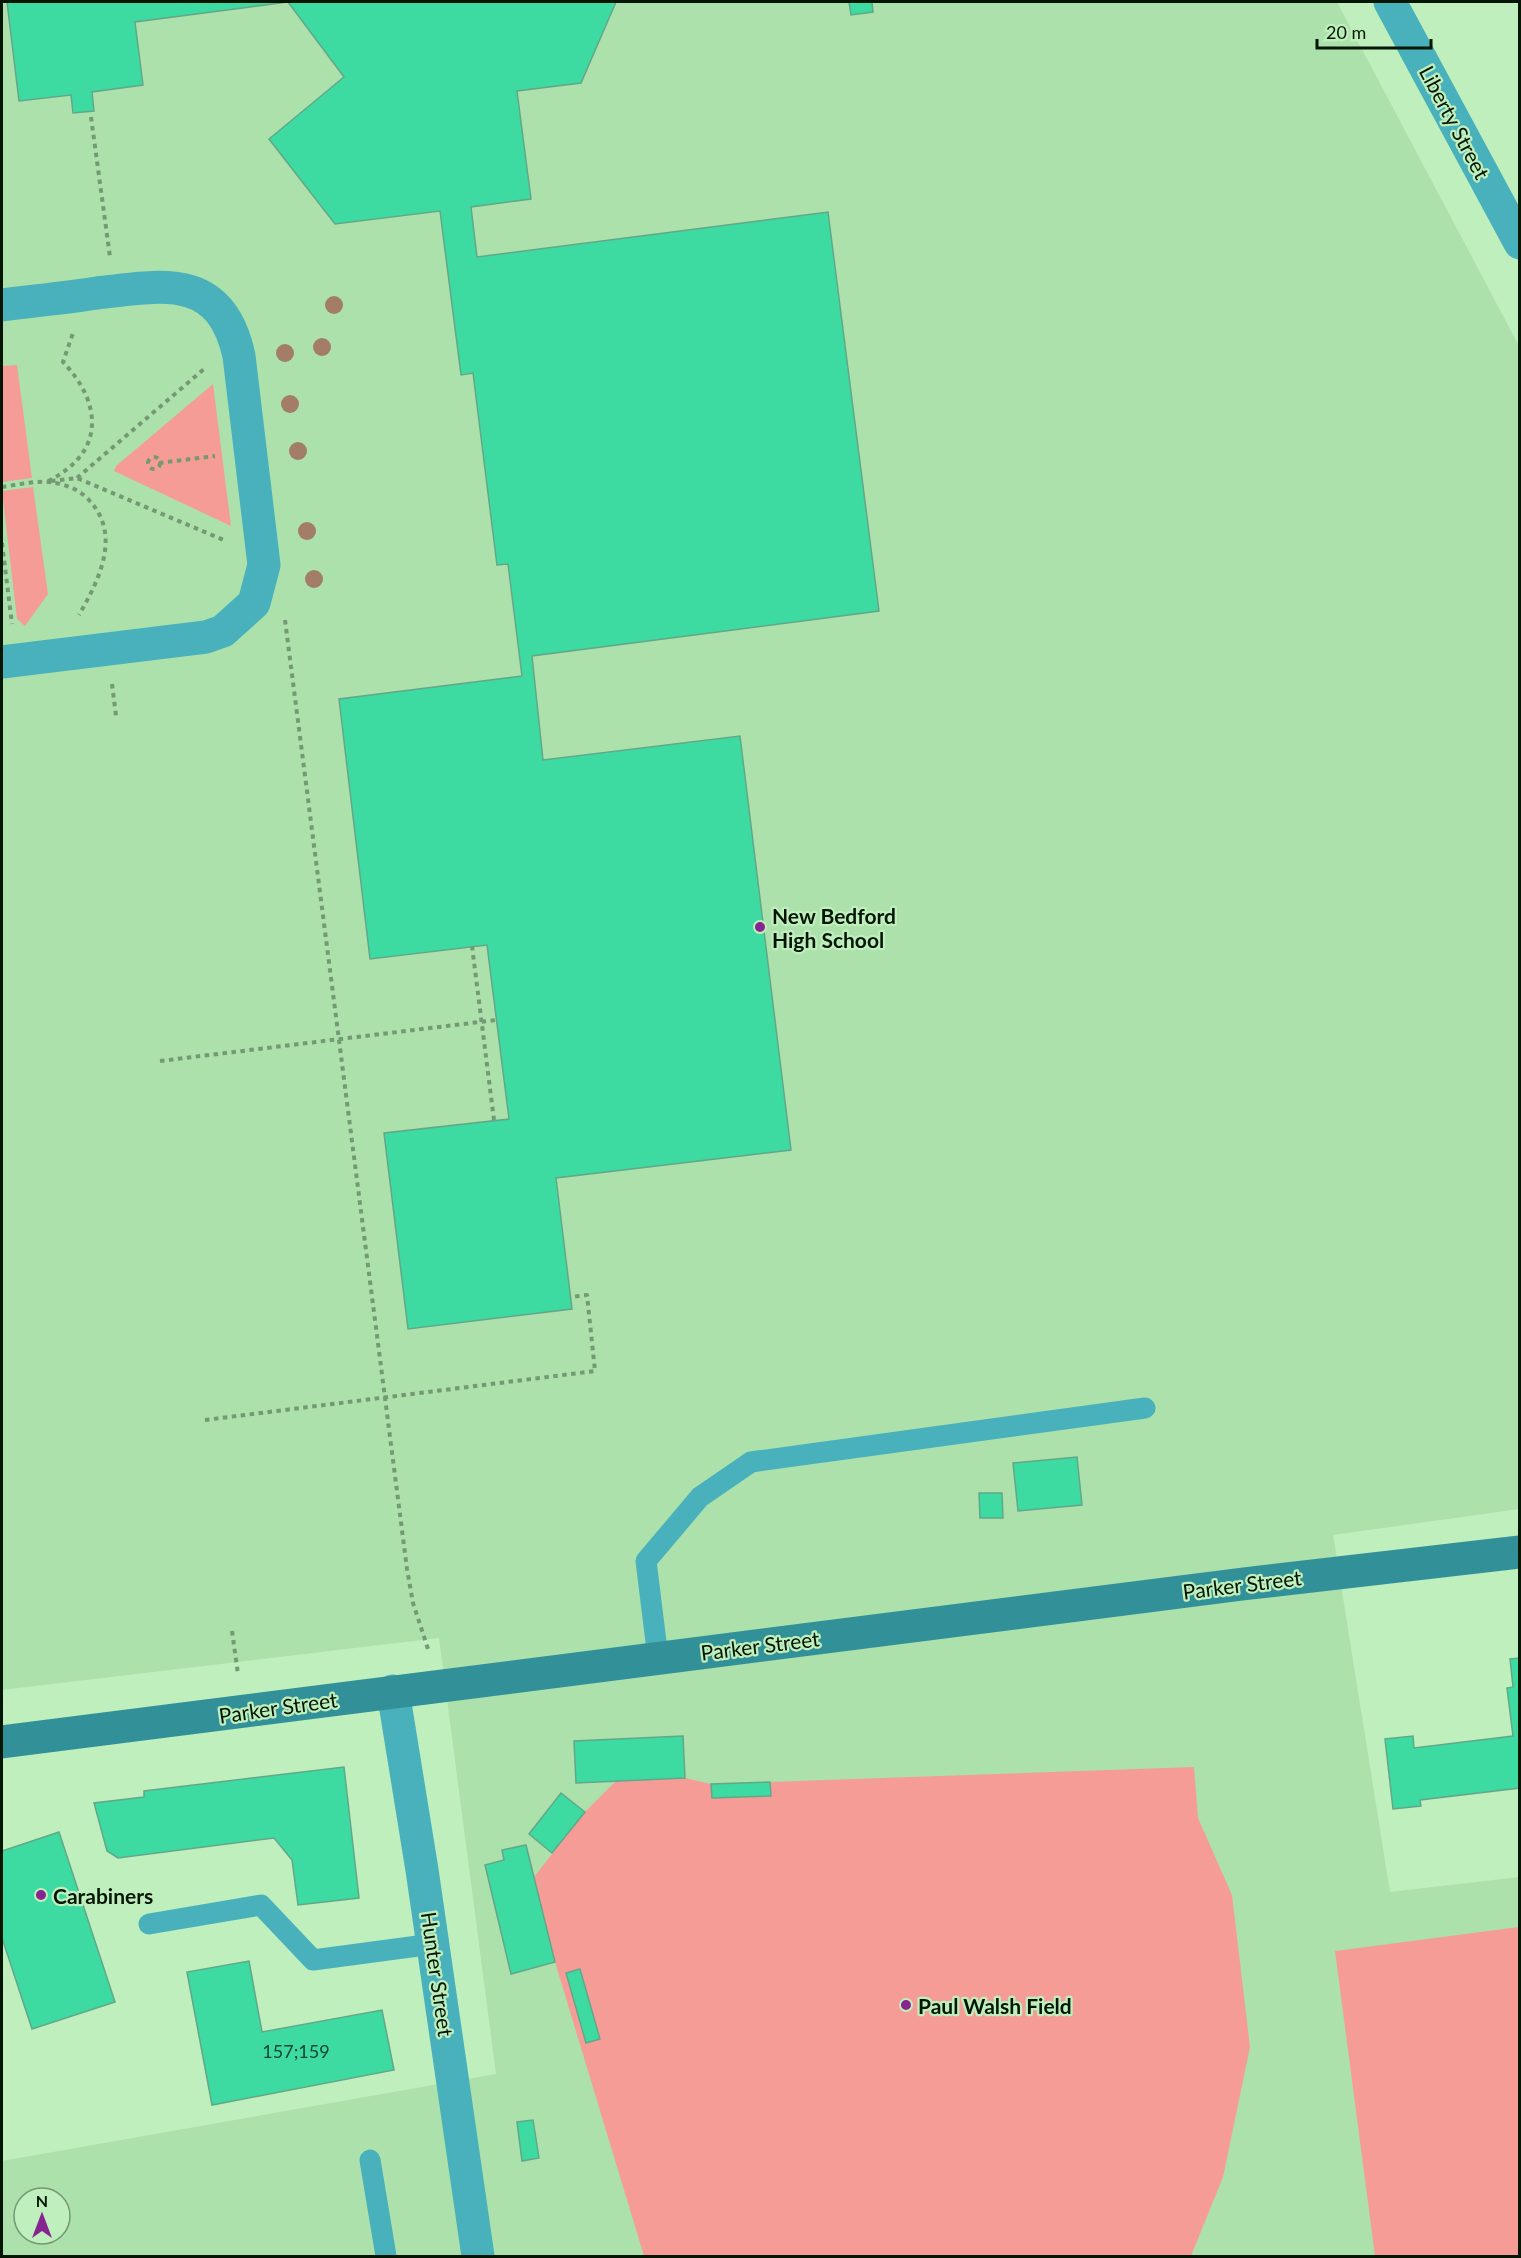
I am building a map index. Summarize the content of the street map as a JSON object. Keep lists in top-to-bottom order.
{
  "streets": {
    "main road": ["Parker Street"],
    "street": ["Liberty Street", "Hunter Street"]
  },
  "crossings": [
    ["Parker Street", "Hunter Street"]
  ],
  "places": ["New Bedford High School", "Carabiners", "Paul Walsh Field"],
  "house_numbers": ["157;159"],
  "scale_bar": "20 m",
  "north": "top"
}
